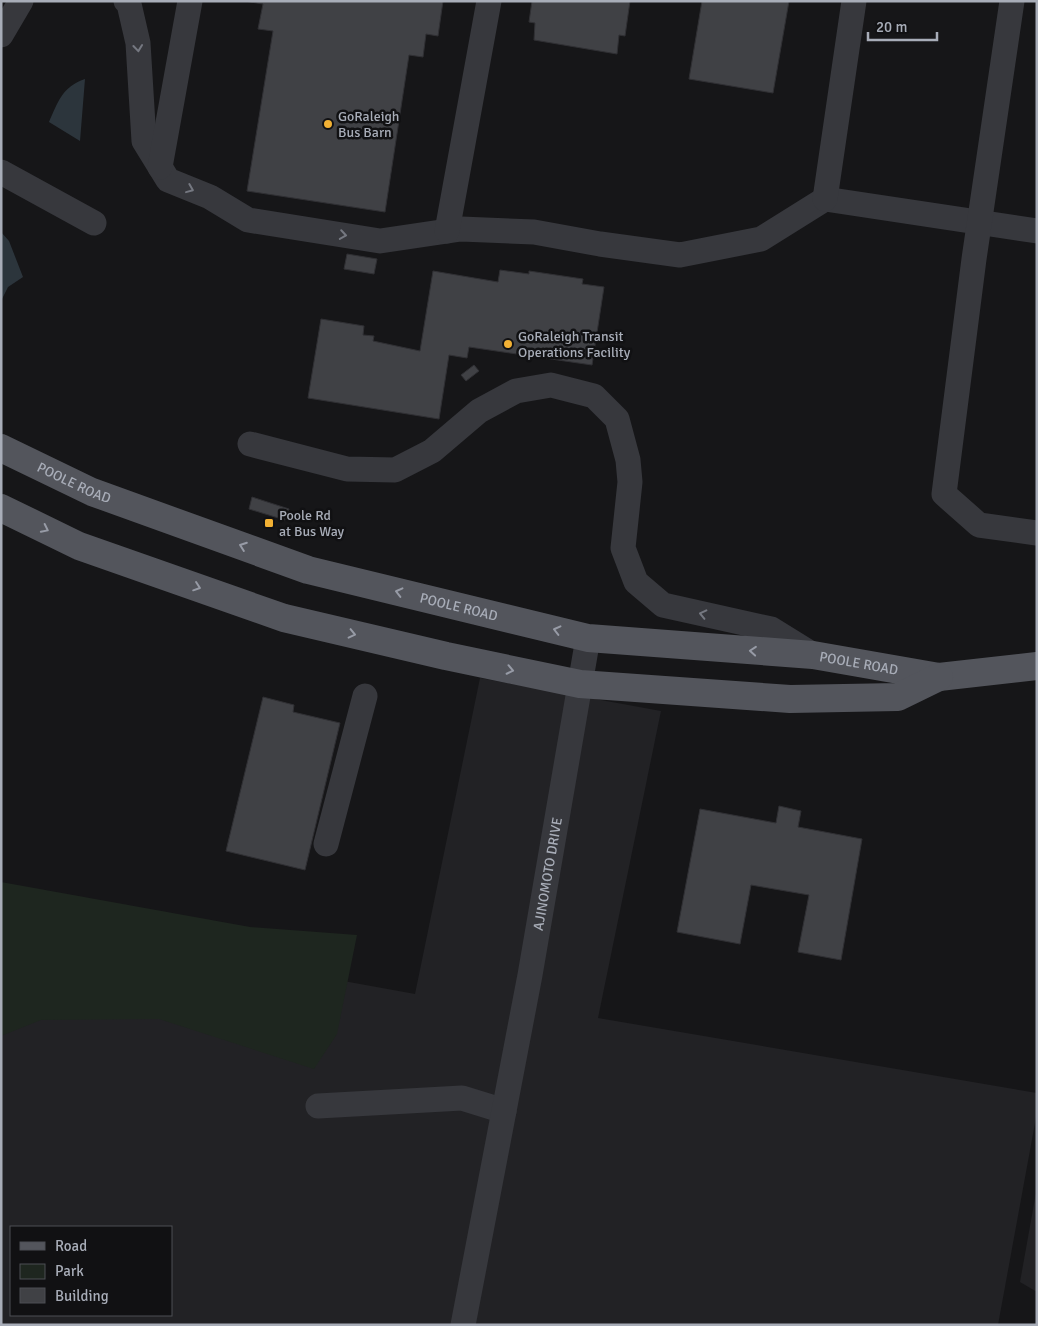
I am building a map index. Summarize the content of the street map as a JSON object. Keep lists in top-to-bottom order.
{
  "streets": {
    "main road": ["POOLE ROAD"],
    "street": ["AJINOMOTO DRIVE"]
  },
  "crossings": [
    ["POOLE ROAD", "AJINOMOTO DRIVE"]
  ],
  "places": {
    "other": ["GoRaleigh Bus Barn", "GoRaleigh Transit Operations Facility"],
    "transit": ["Poole Rd at Bus Way"]
  },
  "legend": ["Road", "Park", "Building"],
  "scale_bar": "20 m"
}
